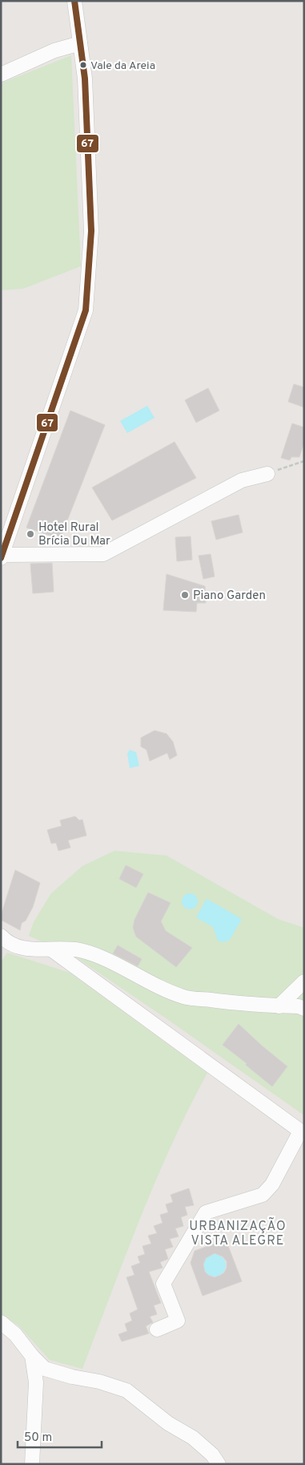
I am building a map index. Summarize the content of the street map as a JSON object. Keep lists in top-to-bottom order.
{
  "districts": ["URBANIZAÇÃO VISTA ALEGRE"],
  "places": ["Vale da Areia", "Hotel Rural Brícia Du Mar", "Piano Garden"],
  "lines": ["transit line 67"],
  "scale_bar": "50 m"
}
